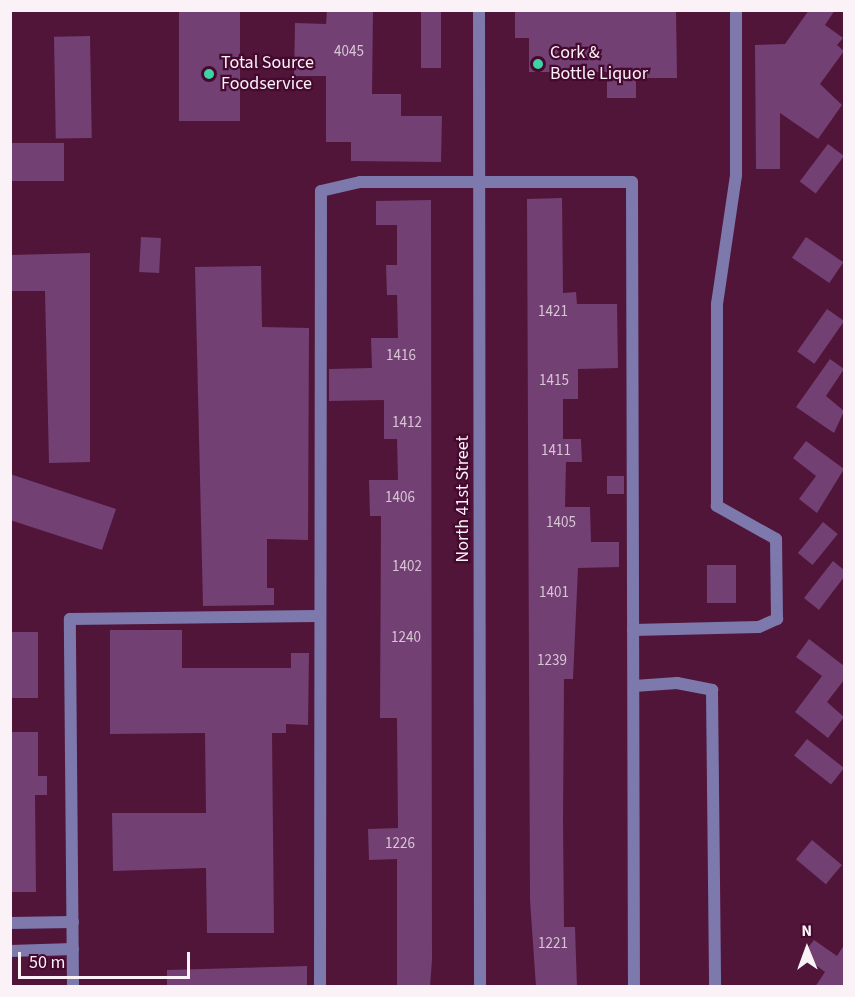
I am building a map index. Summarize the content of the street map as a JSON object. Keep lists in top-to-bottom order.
{
  "streets": {
    "street": ["North 41st Street"]
  },
  "places": ["Cork & Bottle Liquor", "Total Source Foodservice"],
  "house_numbers": [
    "4045",
    "1421",
    "1416",
    "1415",
    "1412",
    "1411",
    "1406",
    "1405",
    "1402",
    "1401",
    "1240",
    "1239",
    "1226",
    "1221"
  ],
  "scale_bar": "50 m",
  "north": "top"
}
